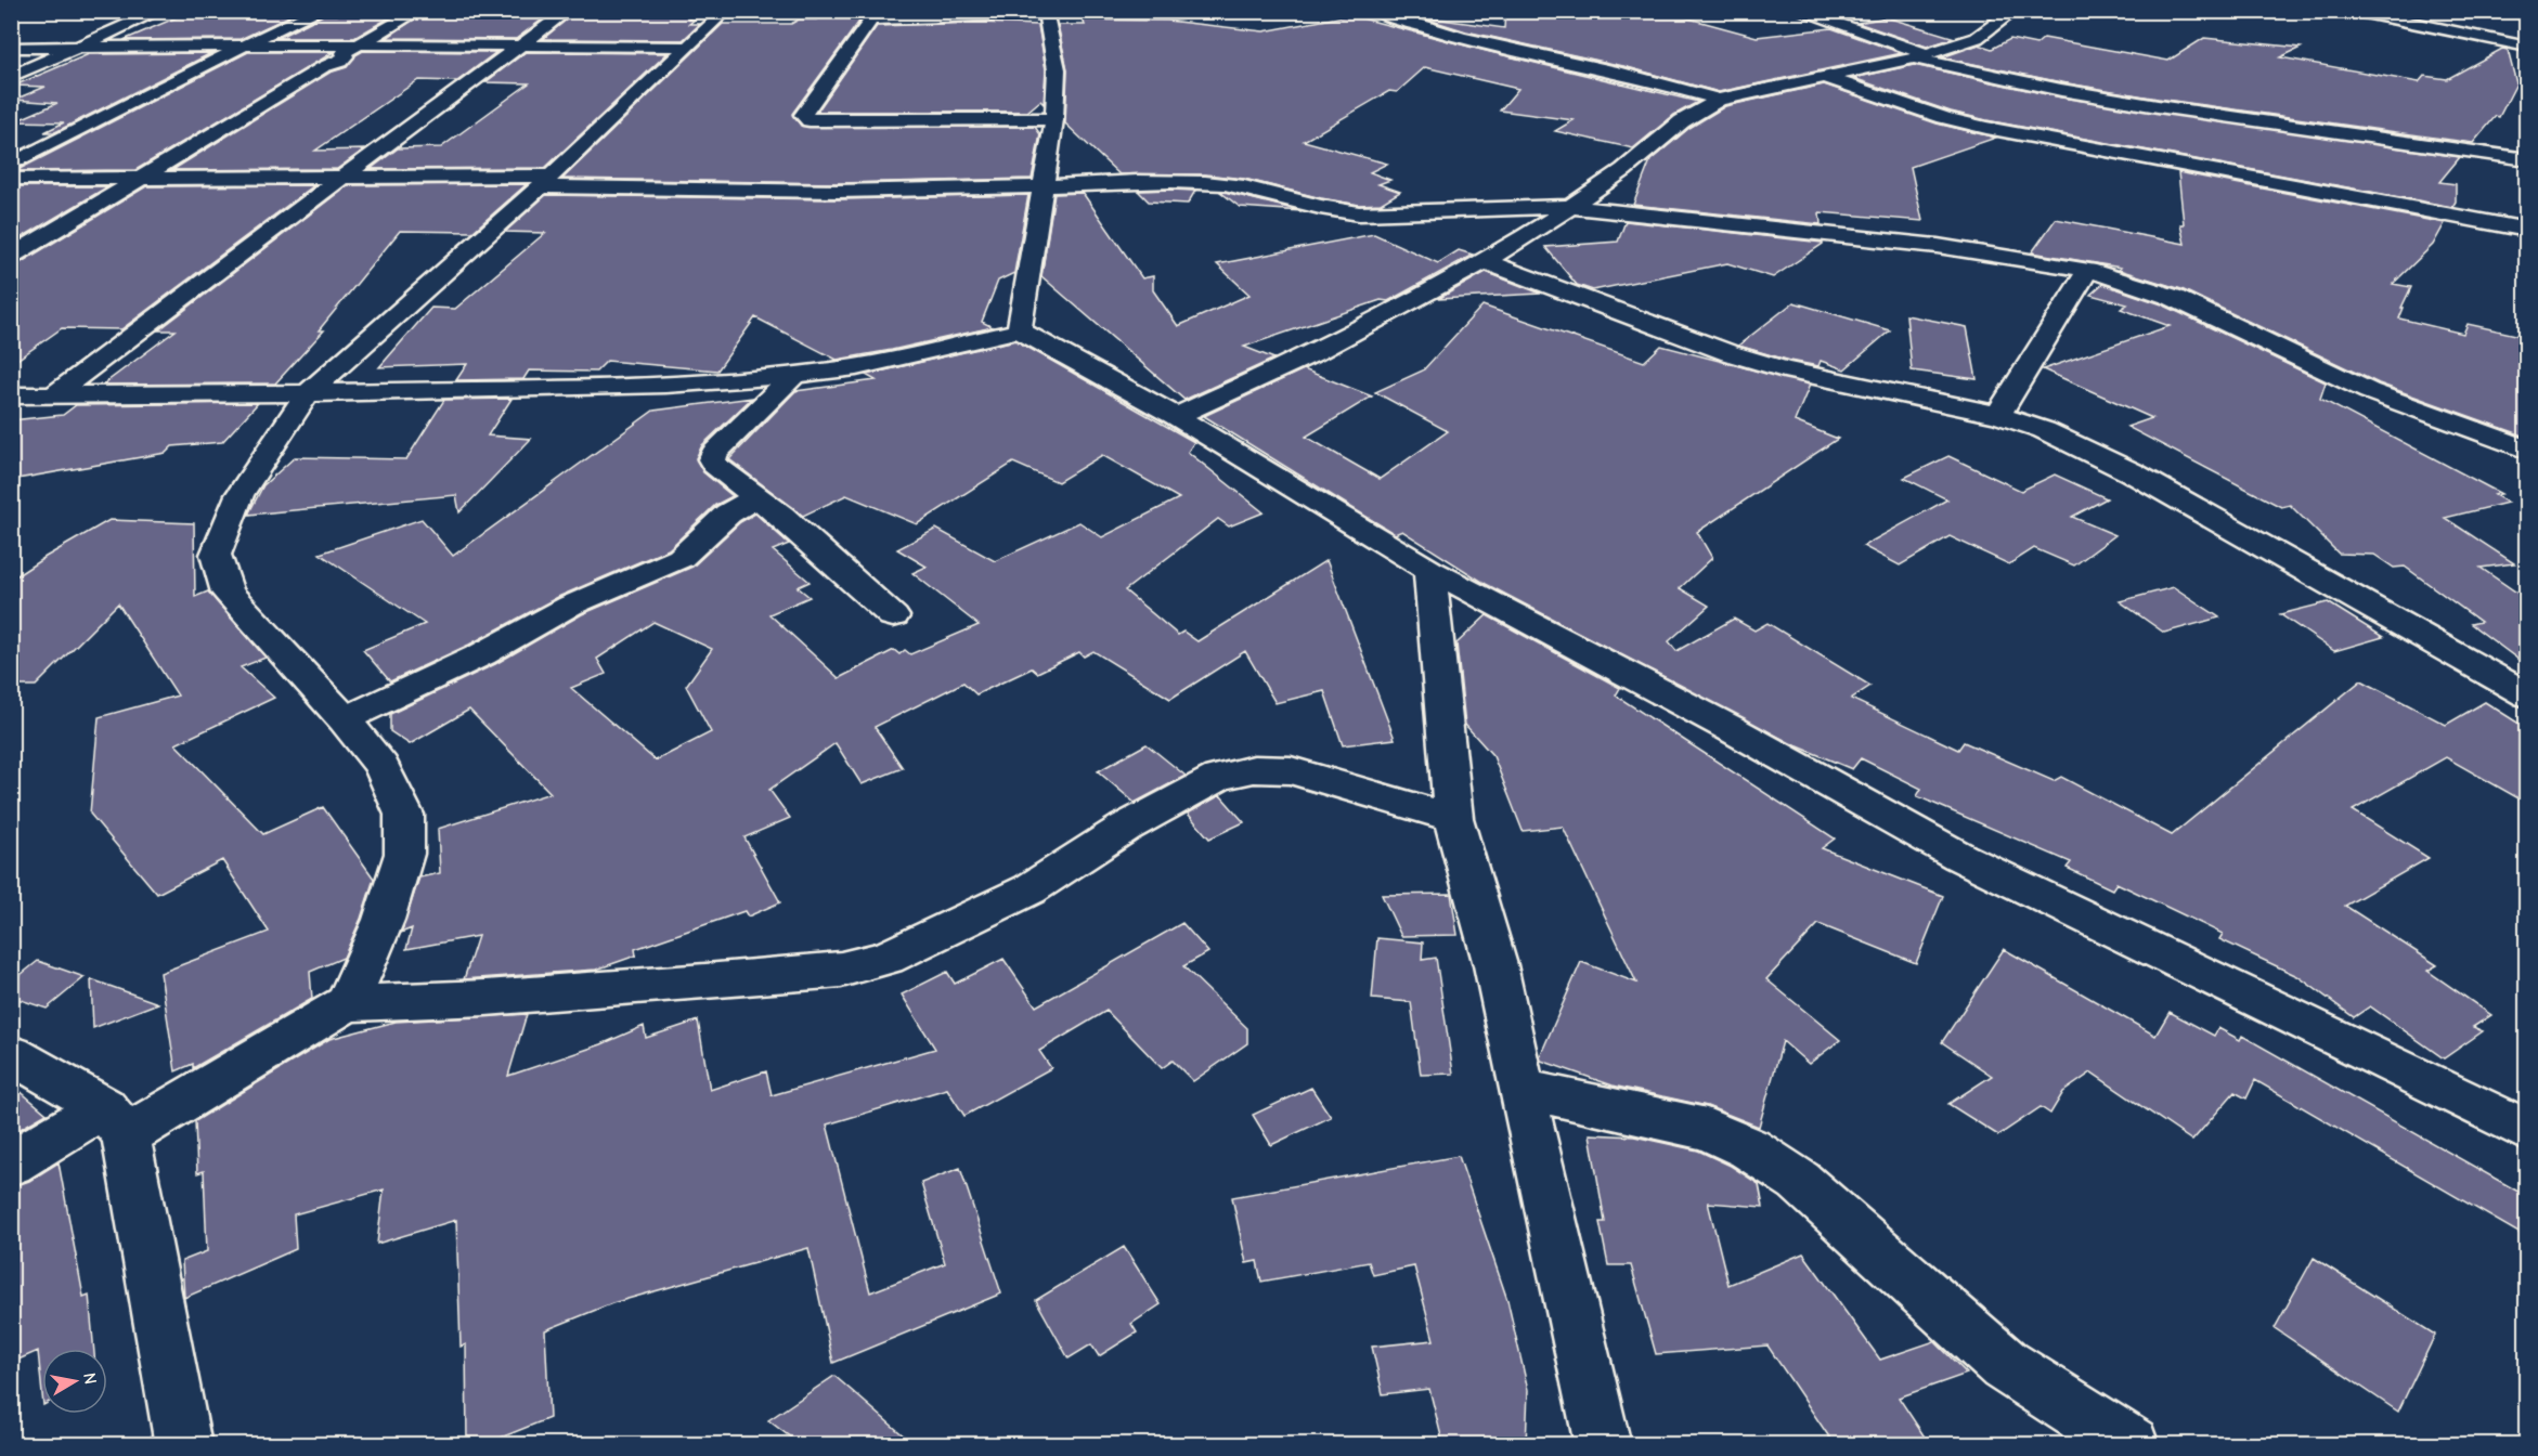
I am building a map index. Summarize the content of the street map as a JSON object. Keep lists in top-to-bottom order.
{
  "north": "right"
}
